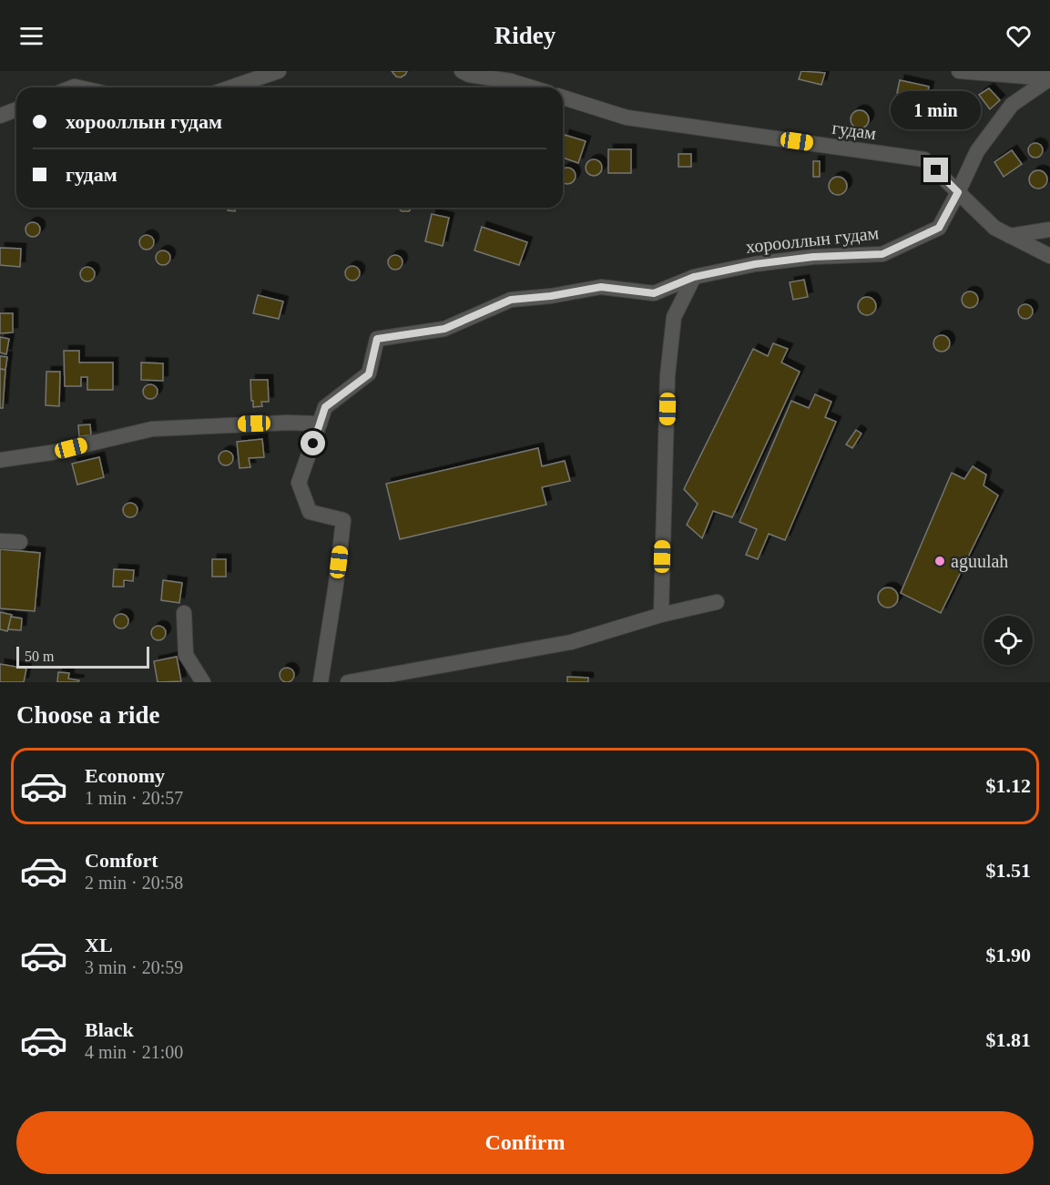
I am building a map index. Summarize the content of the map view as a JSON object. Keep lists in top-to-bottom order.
{
  "streets": {
    "street": ["гудам", "хорооллын гудам"]
  },
  "crossings": [
    ["гудам", "хорооллын гудам"]
  ],
  "places": ["aguulah"],
  "scale_bar": "50 m",
  "page": {
    "header": "Ridey",
    "banner": ["хорооллын гудам", "гудам"],
    "bubble": "1 min",
    "scale": "50 m",
    "heading": "Choose a ride",
    "list": [
      {
        "name": "Economy",
        "note": "1 min · 20:57",
        "value": "$1.12"
      },
      {
        "name": "Comfort",
        "note": "2 min · 20:58",
        "value": "$1.51"
      },
      {
        "name": "XL",
        "note": "3 min · 20:59",
        "value": "$1.90"
      },
      {
        "name": "Black",
        "note": "4 min · 21:00",
        "value": "$1.81"
      }
    ],
    "buttons": "Confirm"
  }
}
